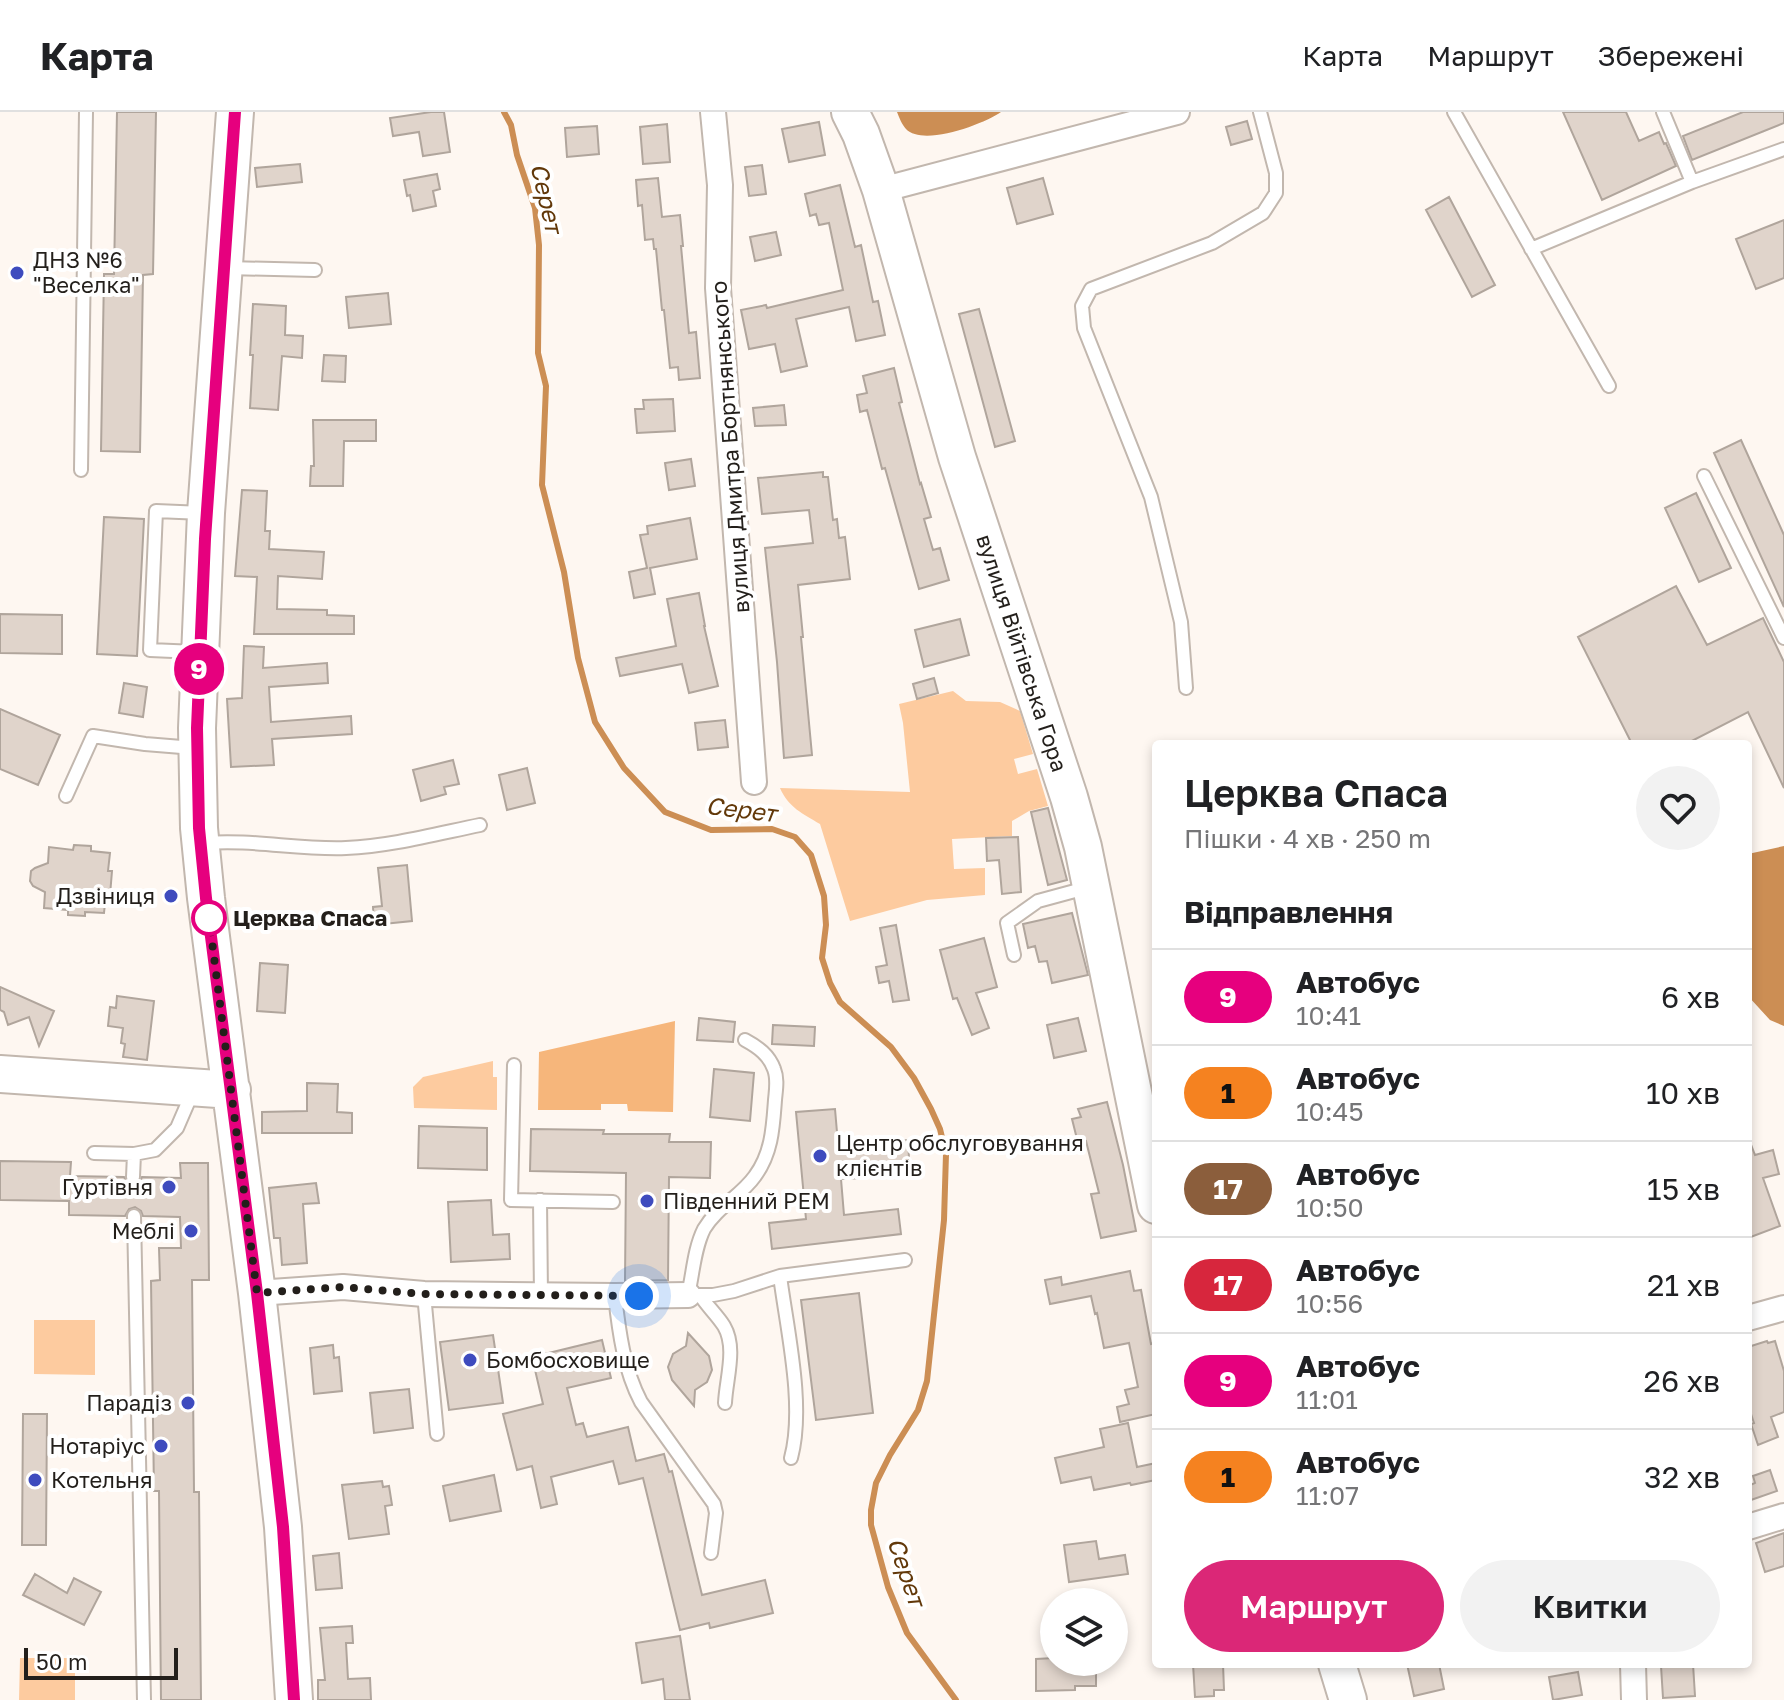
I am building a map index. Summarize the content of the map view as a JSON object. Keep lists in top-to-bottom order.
{
  "streets": {
    "main road": ["вулиця Війтівська Гора"],
    "street": ["вулиця Дмитра Бортнянського"]
  },
  "water": ["Серет"],
  "places": [
    "ДНЗ №6 \"Веселка\"",
    "Дзвіниця",
    "Церква Спаса",
    "Центр обслуговування клієнтів",
    "Гуртівня",
    "Південний РЕМ",
    "Меблі",
    "Бомбосховище",
    "Парадіз",
    "Нотаріус",
    "Котельня"
  ],
  "lines": ["bus line 9"],
  "scale_bar": "50 m",
  "page": {
    "header": "Карта",
    "nav": ["Карта", "Маршрут", "Збережені"],
    "on_map": "9",
    "heading": [
      ["Церква Спаса", "Пішки · 4 хв · 250 m"],
      "Відправлення"
    ],
    "list": [
      {
        "mark": "9",
        "name": "Автобус",
        "note": "10:41",
        "value": "6 хв"
      },
      {
        "mark": "1",
        "name": "Автобус",
        "note": "10:45",
        "value": "10 хв"
      },
      {
        "mark": "17",
        "name": "Автобус",
        "note": "10:50",
        "value": "15 хв"
      },
      {
        "mark": "17",
        "name": "Автобус",
        "note": "10:56",
        "value": "21 хв"
      },
      {
        "mark": "9",
        "name": "Автобус",
        "note": "11:01",
        "value": "26 хв"
      },
      {
        "mark": "1",
        "name": "Автобус",
        "note": "11:07",
        "value": "32 хв"
      }
    ],
    "buttons": ["Маршрут", "Квитки"],
    "scale": "50 m"
  }
}
